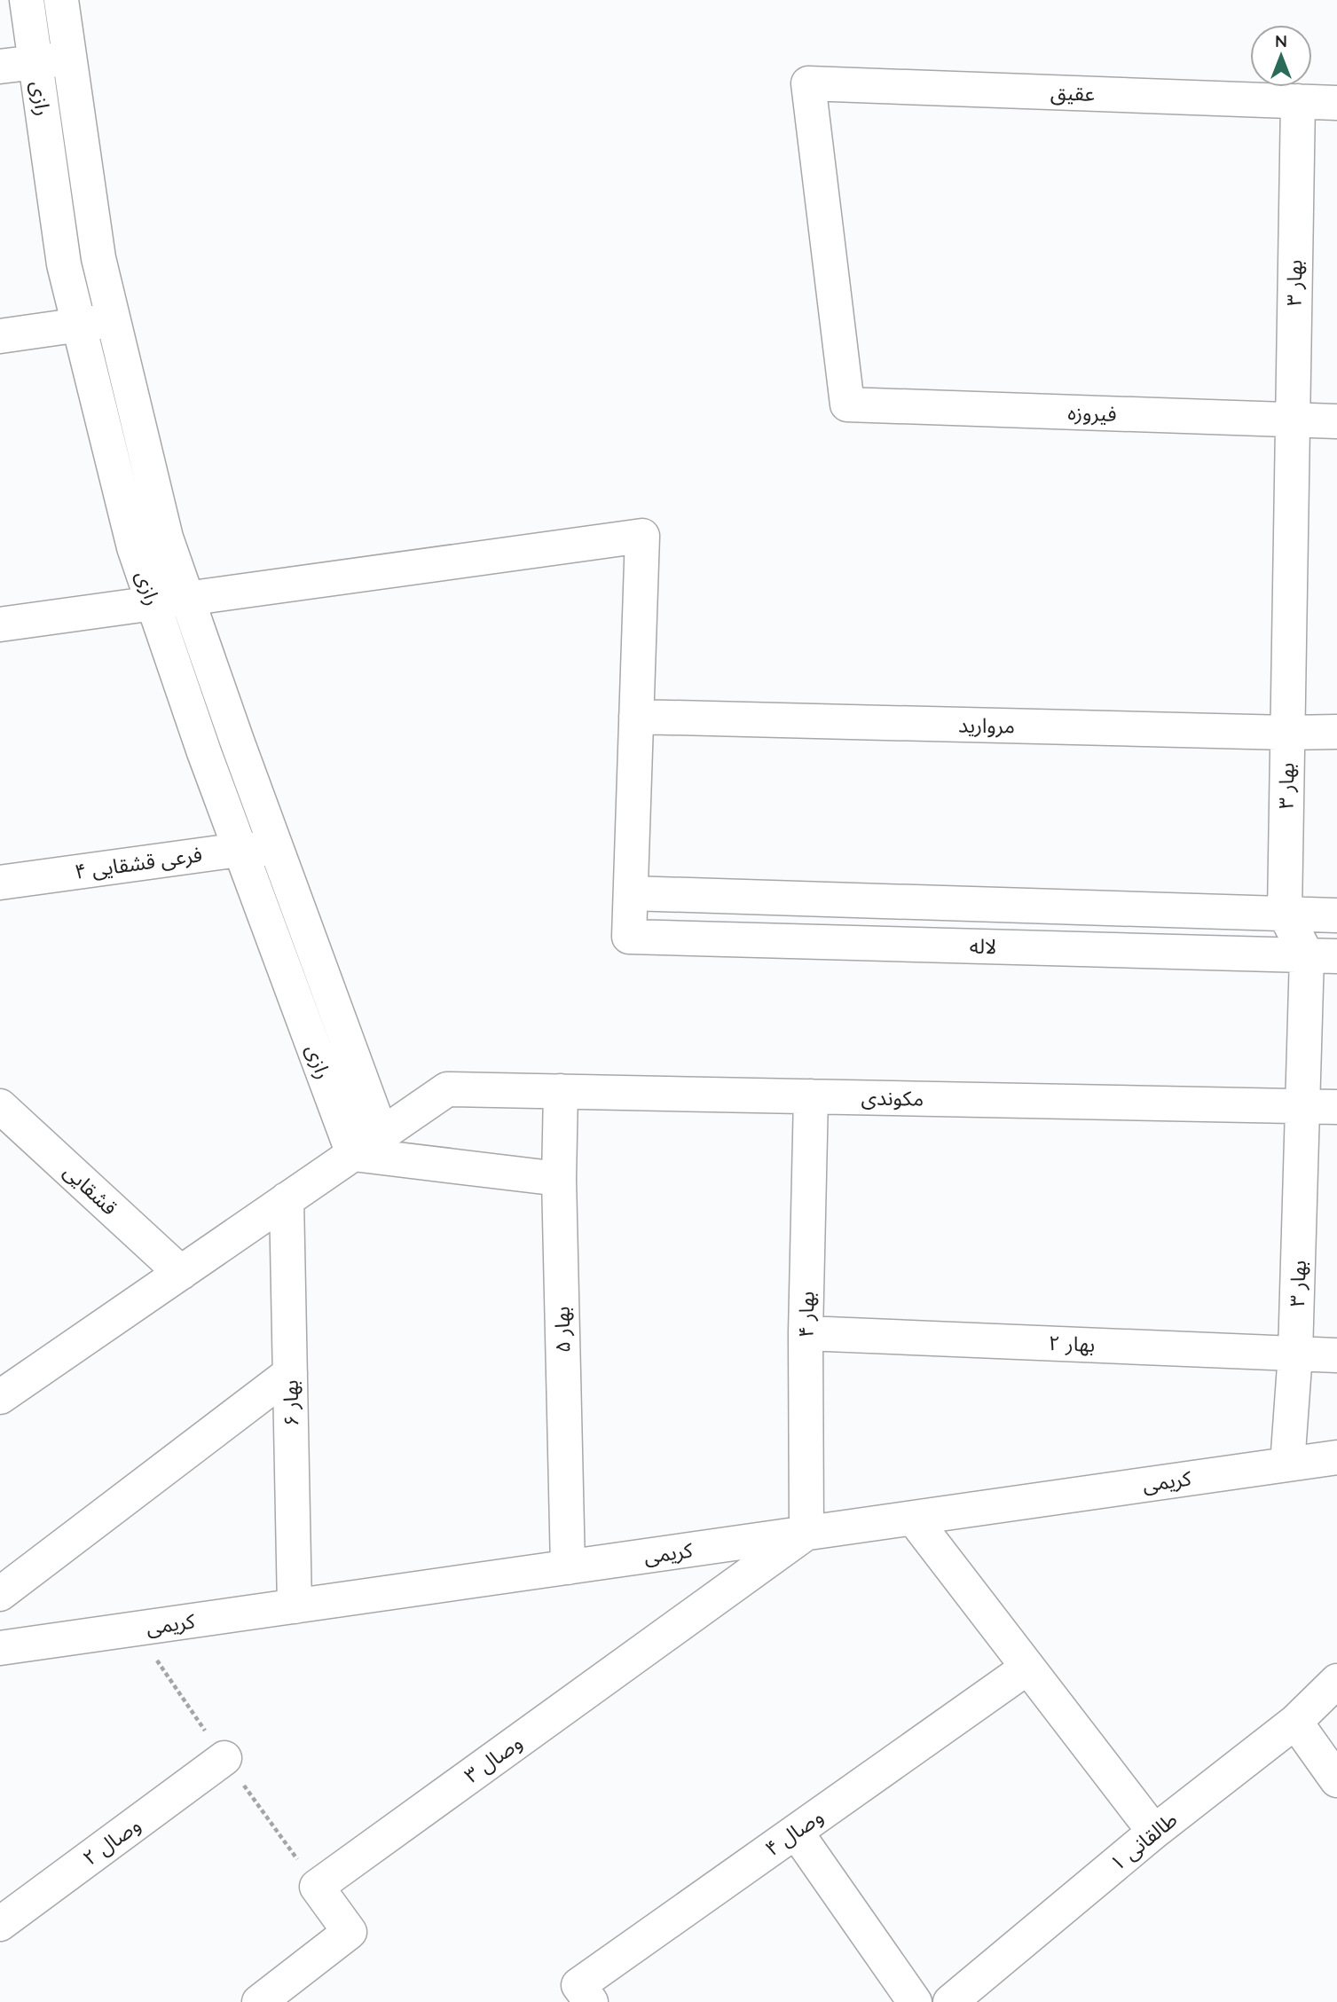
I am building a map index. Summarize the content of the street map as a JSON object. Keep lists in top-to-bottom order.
{
  "streets": {
    "street": [
      "عقیق",
      "رازی",
      "بهار ۳",
      "فیروزه",
      "مروارید",
      "فرعی قشقایی ۴",
      "لاله",
      "مکوندی",
      "قشقایی",
      "بهار ۴",
      "بهار ۵",
      "بهار ۲",
      "بهار ۶",
      "کریمی",
      "وصال ۳",
      "وصال ۴",
      "وصال ۲",
      "طالقانی ۱"
    ]
  },
  "crossings": [
    ["عقیق", "بهار ۳"],
    ["عقیق", "فیروزه"],
    ["رازی", "فرعی قشقایی ۴"],
    ["رازی", "مکوندی"],
    ["بهار ۳", "فیروزه"],
    ["بهار ۳", "مروارید"],
    ["بهار ۳", "لاله"],
    ["بهار ۳", "مکوندی"],
    ["بهار ۳", "بهار ۲"],
    ["بهار ۳", "کریمی"],
    ["مکوندی", "بهار ۴"],
    ["مکوندی", "بهار ۵"],
    ["بهار ۴", "بهار ۲"],
    ["بهار ۴", "کریمی"],
    ["بهار ۴", "وصال ۳"],
    ["بهار ۵", "کریمی"],
    ["بهار ۶", "کریمی"],
    ["کریمی", "وصال ۳"]
  ],
  "north": "top"
}
